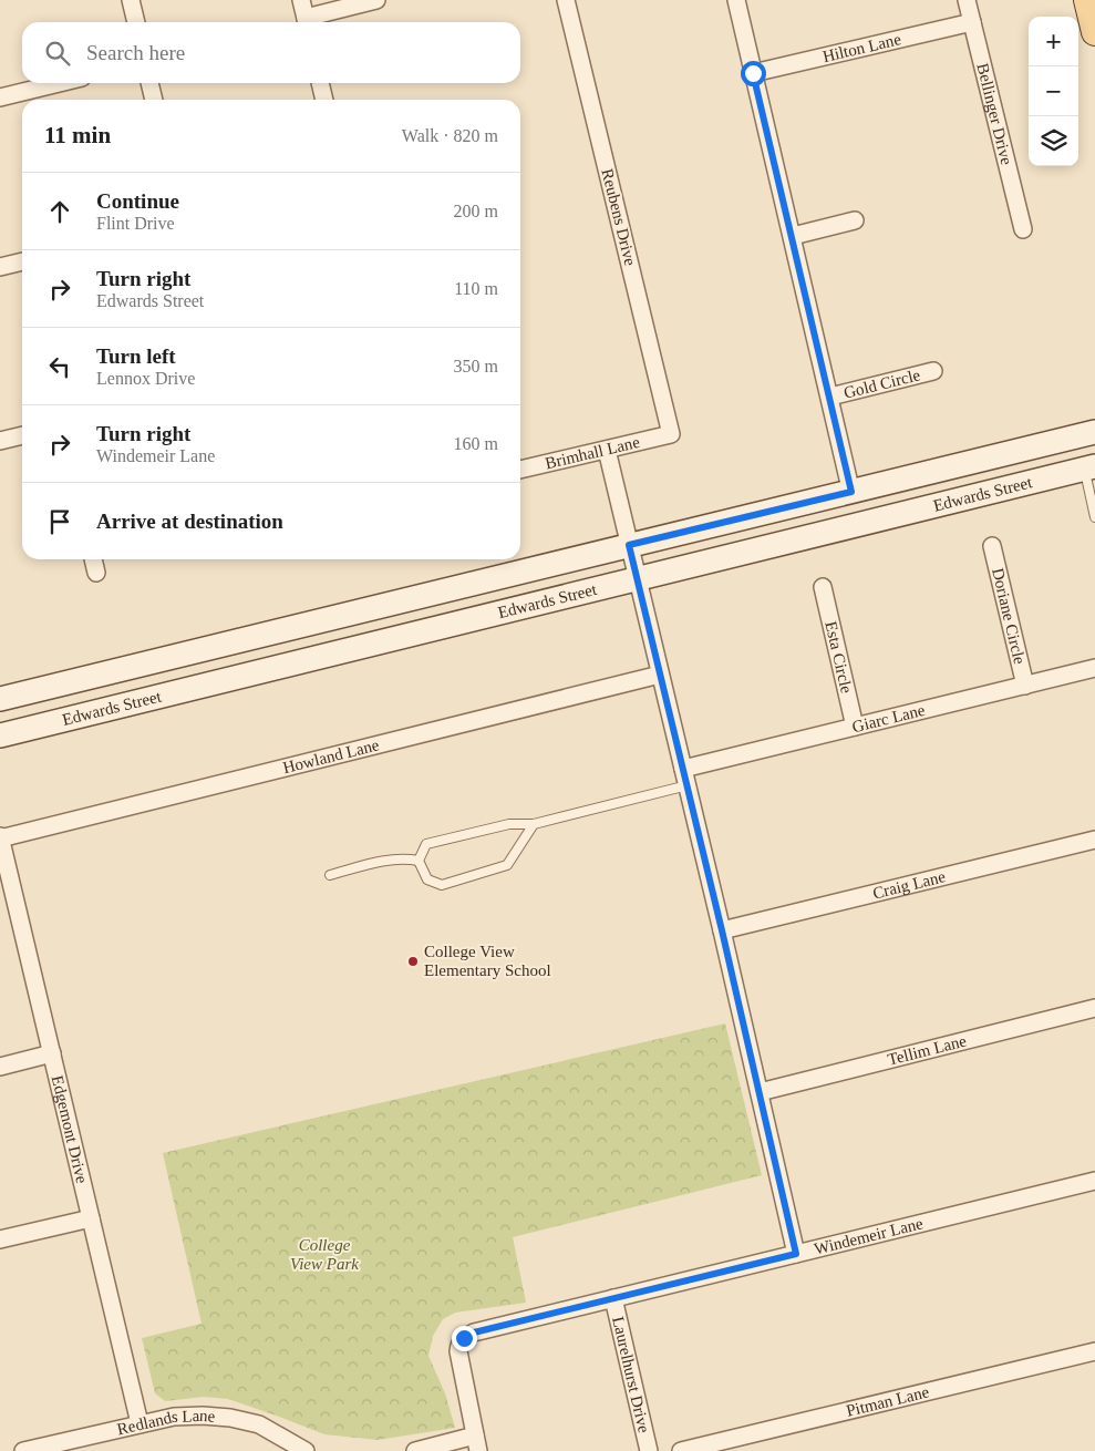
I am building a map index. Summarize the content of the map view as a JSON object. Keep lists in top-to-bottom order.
{
  "streets": {
    "main road": ["Edwards Street"],
    "street": [
      "Hilton Lane",
      "Bellinger Drive",
      "Reubens Drive",
      "Gold Circle",
      "Brimhall Lane",
      "Doriane Circle",
      "Esta Circle",
      "Giarc Lane",
      "Howland Lane",
      "Craig Lane",
      "Tellim Lane",
      "Edgemont Drive",
      "Windemeir Lane",
      "Laurelhurst Drive",
      "Pitman Lane",
      "Redlands Lane"
    ]
  },
  "crossings": [
    ["Hilton Lane", "Bellinger Drive"],
    ["Reubens Drive", "Brimhall Lane"],
    ["Doriane Circle", "Giarc Lane"],
    ["Esta Circle", "Giarc Lane"],
    ["Howland Lane", "Edgemont Drive"],
    ["Edgemont Drive", "Redlands Lane"],
    ["Windemeir Lane", "Laurelhurst Drive"]
  ],
  "parks": ["College View Park"],
  "places": ["College View Elementary School"],
  "page": {
    "map_buttons": ["+", "−"],
    "search": "Search here",
    "heading": ["11 min", "Walk · 820 m"],
    "list": [
      ["Continue", "Flint Drive", "200 m"],
      ["Turn right", "Edwards Street", "110 m"],
      ["Turn left", "Lennox Drive", "350 m"],
      ["Turn right", "Windemeir Lane", "160 m"],
      "Arrive at destination"
    ]
  }
}
